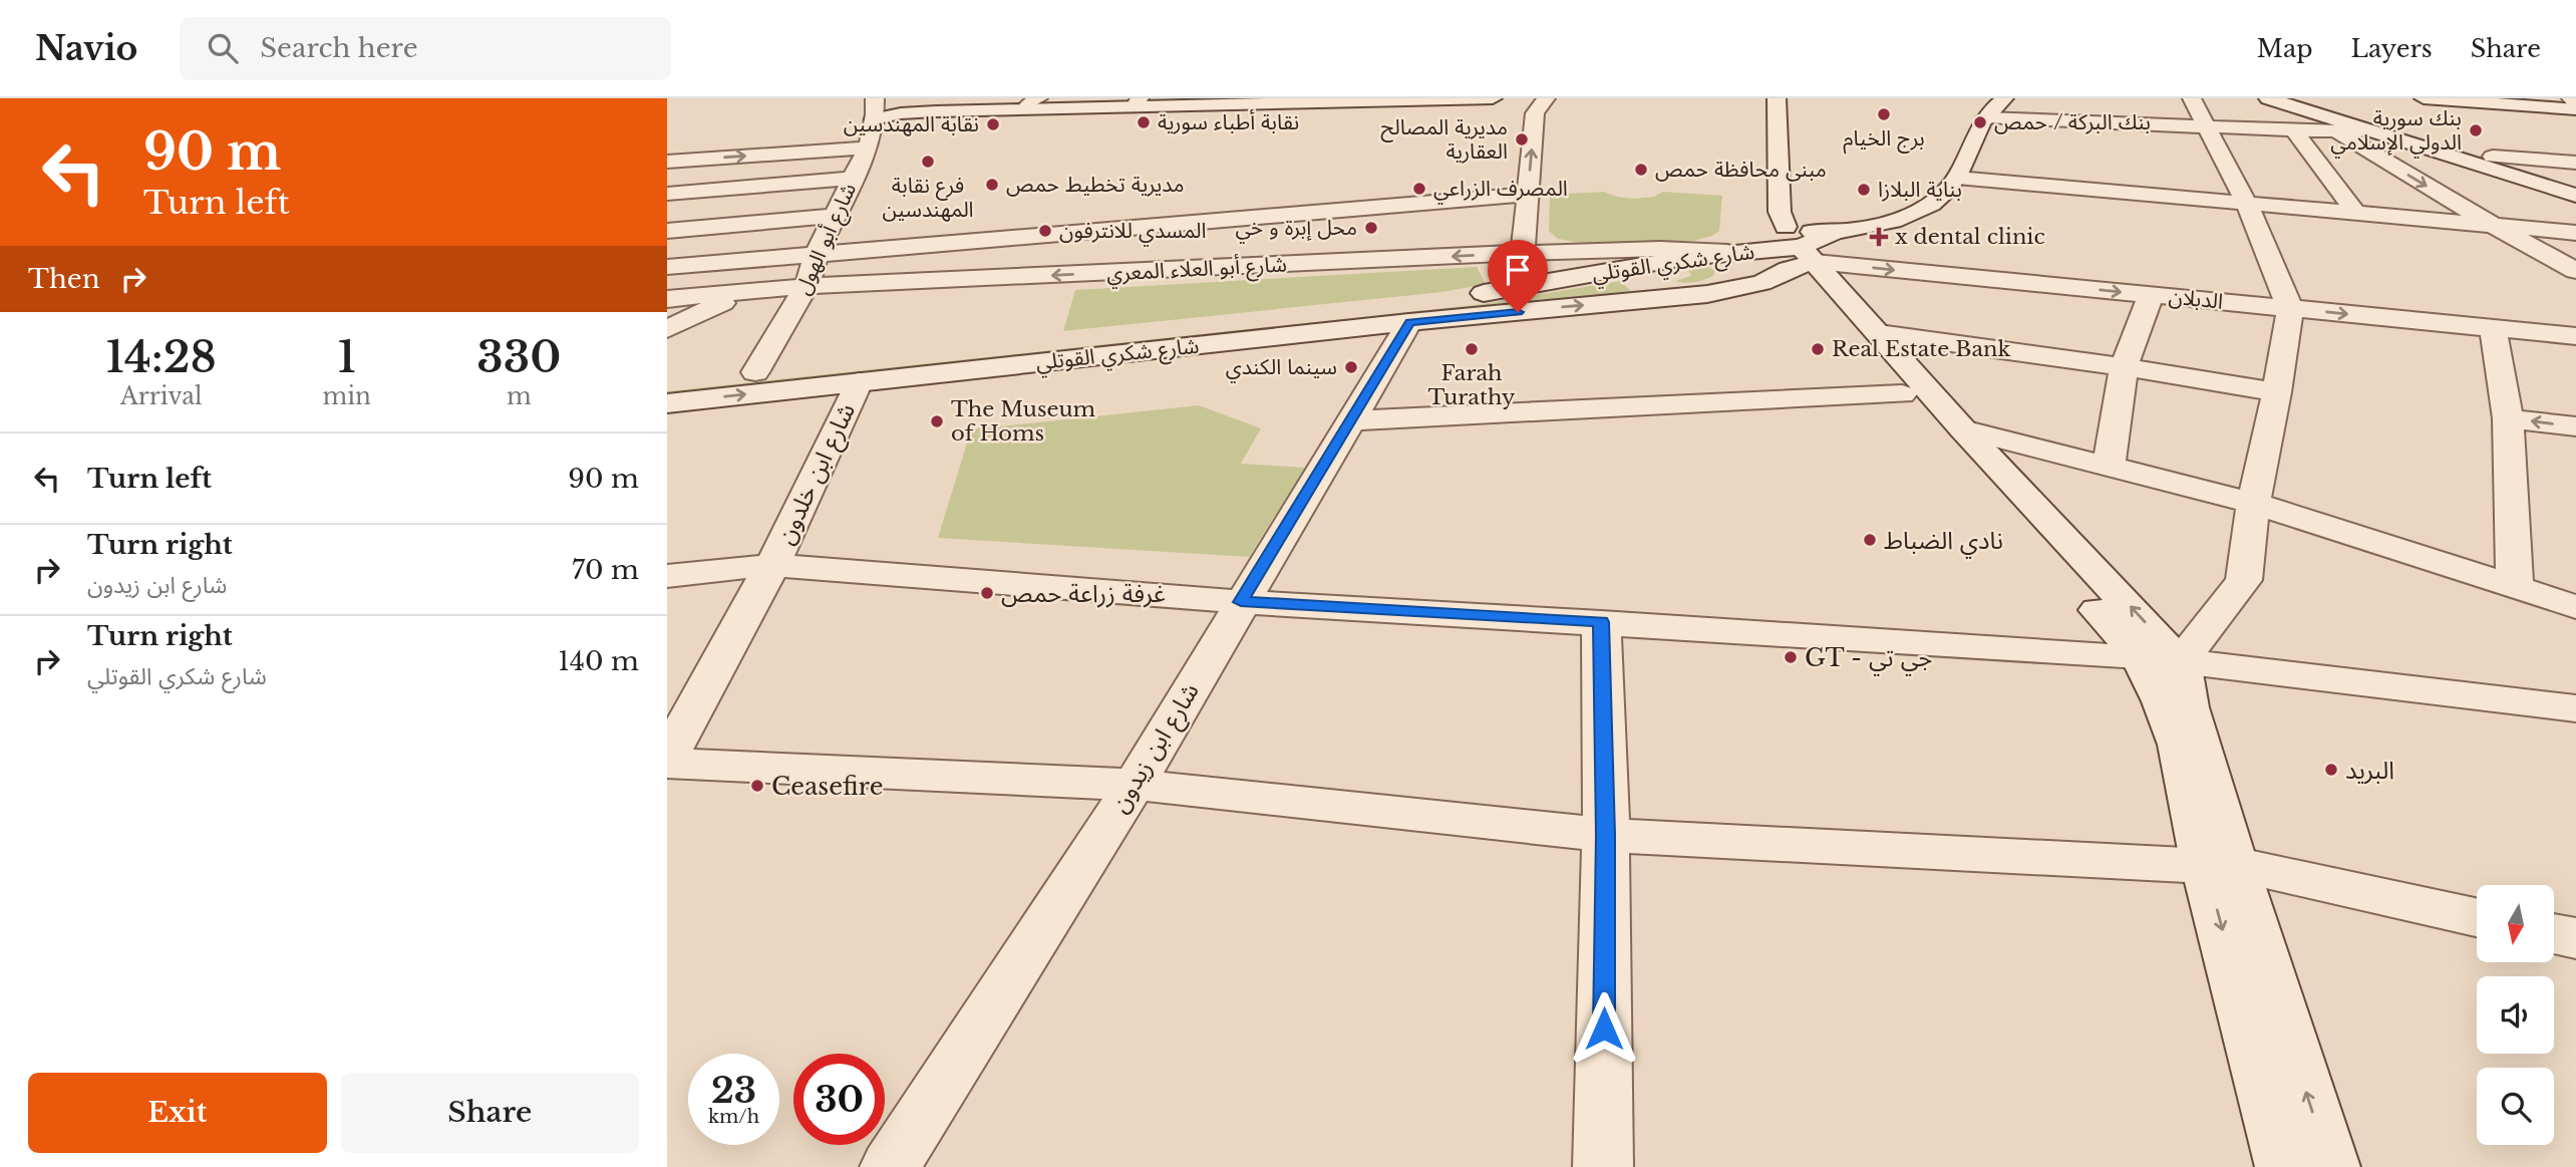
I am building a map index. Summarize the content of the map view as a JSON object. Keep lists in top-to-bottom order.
{
  "streets": {
    "street": [
      "شارع أبو الهول",
      "شارع شكري القوتلي",
      "شارع أبو العلاء المعري",
      "الدبلان",
      "شارع ابن خلدون",
      "شارع ابن زيدون"
    ]
  },
  "crossings": [
    ["شارع أبو الهول", "شارع شكري القوتلي"],
    ["شارع أبو الهول", "شارع أبو العلاء المعري"],
    ["شارع شكري القوتلي", "شارع أبو العلاء المعري"],
    ["شارع شكري القوتلي", "الدبلان"],
    ["شارع شكري القوتلي", "شارع ابن خلدون"],
    ["شارع شكري القوتلي", "شارع ابن زيدون"]
  ],
  "places": {
    "other": [
      "برج الخيام",
      "نقابة أطباء سورية",
      "بنك البركة / حمص",
      "نقابة المهندسين",
      "بنك سورية الدولي الإسلامي",
      "مديرية المصالح العقارية",
      "فرع نقابة المهندسين",
      "مبنى محافظة حمص",
      "مديرية تخطيط حمص",
      "المصرف الزراعي",
      "بناية البلازا",
      "محل إبرة و خي",
      "المسدي للانترفون",
      "Farah Turathy",
      "Real Estate Bank",
      "سينما الكندي",
      "The Museum of Homs",
      "نادي الضباط",
      "غرفة زراعة حمص",
      "GT - جي تي",
      "البريد",
      "Ceasefire"
    ],
    "health": ["x dental clinic"]
  },
  "north": "bottom",
  "page": {
    "header": "Navio",
    "search": "Search here",
    "nav": ["Map", "Layers", "Share"],
    "turn": ["90 m", "Turn left"],
    "then": "Then",
    "eta": [
      "14:28",
      "Arrival",
      "1",
      "min",
      "330",
      "m"
    ],
    "list": [
      {
        "name": "Turn left",
        "value": "90 m"
      },
      {
        "name": "Turn right",
        "note": "شارع ابن زيدون",
        "value": "70 m"
      },
      {
        "name": "Turn right",
        "note": "شارع شكري القوتلي",
        "value": "140 m"
      }
    ],
    "speed": "23 km/h",
    "limit": "30",
    "buttons": ["Exit", "Share"]
  }
}
